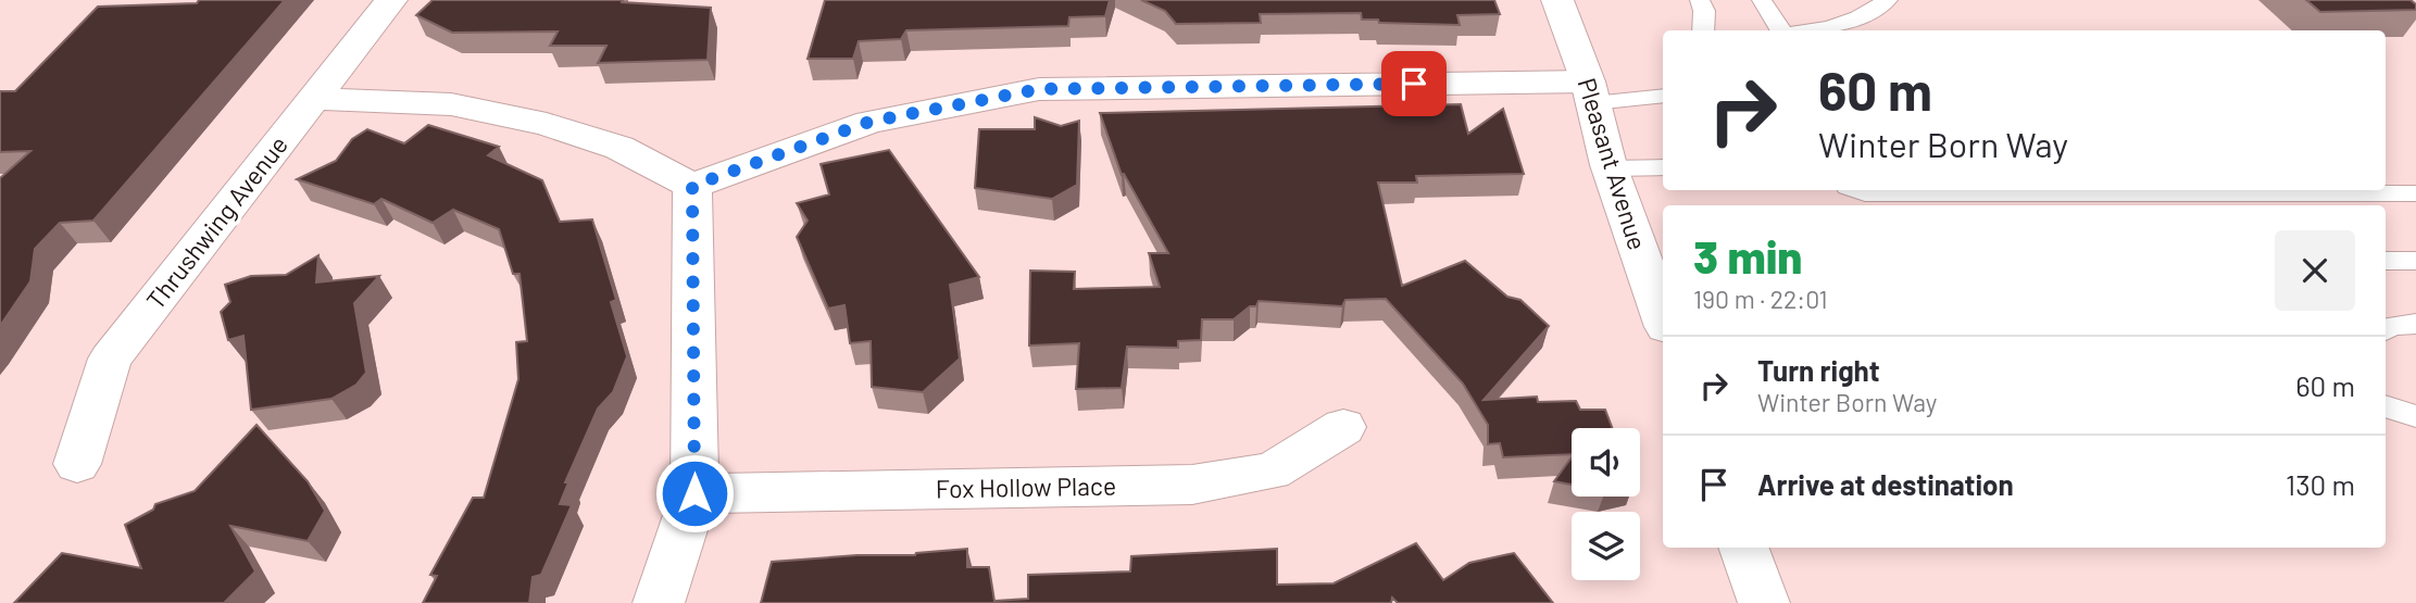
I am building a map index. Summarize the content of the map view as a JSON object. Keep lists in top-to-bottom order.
{
  "streets": {
    "street": ["Pleasant Avenue", "Thrushwing Avenue", "Fox Hollow Place"]
  },
  "page": {
    "turn": ["60 m", "Winter Born Way"],
    "heading": ["3 min", "190 m · 22:01"],
    "list": [
      {
        "name": "Turn right",
        "note": "Winter Born Way",
        "value": "60 m"
      },
      {
        "name": "Arrive at destination",
        "value": "130 m"
      }
    ]
  }
}
